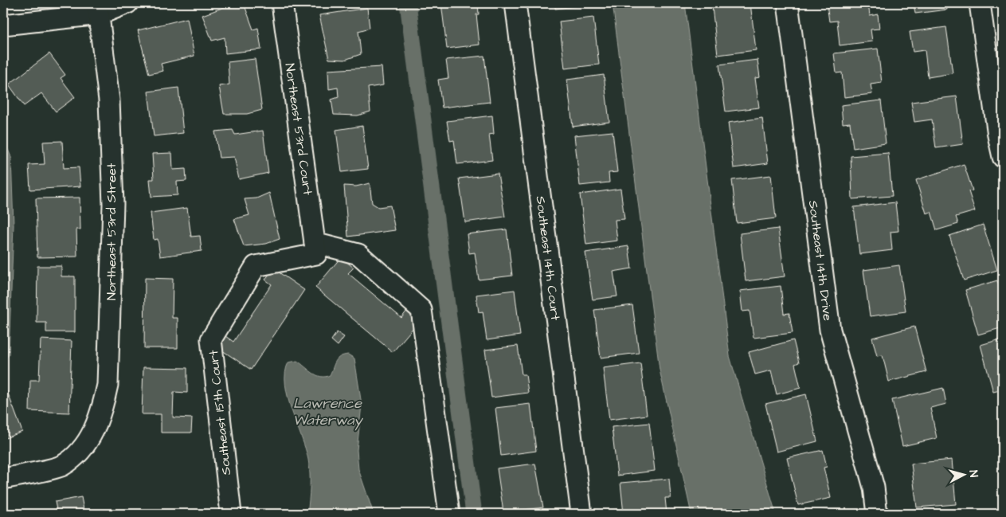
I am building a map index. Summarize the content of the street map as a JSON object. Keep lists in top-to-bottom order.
{
  "streets": {
    "street": [
      "Northeast 53rd Court",
      "Northeast 53rd Street",
      "Southeast 14th Court",
      "Southeast 14th Drive",
      "Southeast 15th Court"
    ]
  },
  "crossings": [
    ["Northeast 53rd Court", "Southeast 15th Court"]
  ],
  "water": ["Lawrence Waterway"],
  "north": "right"
}
